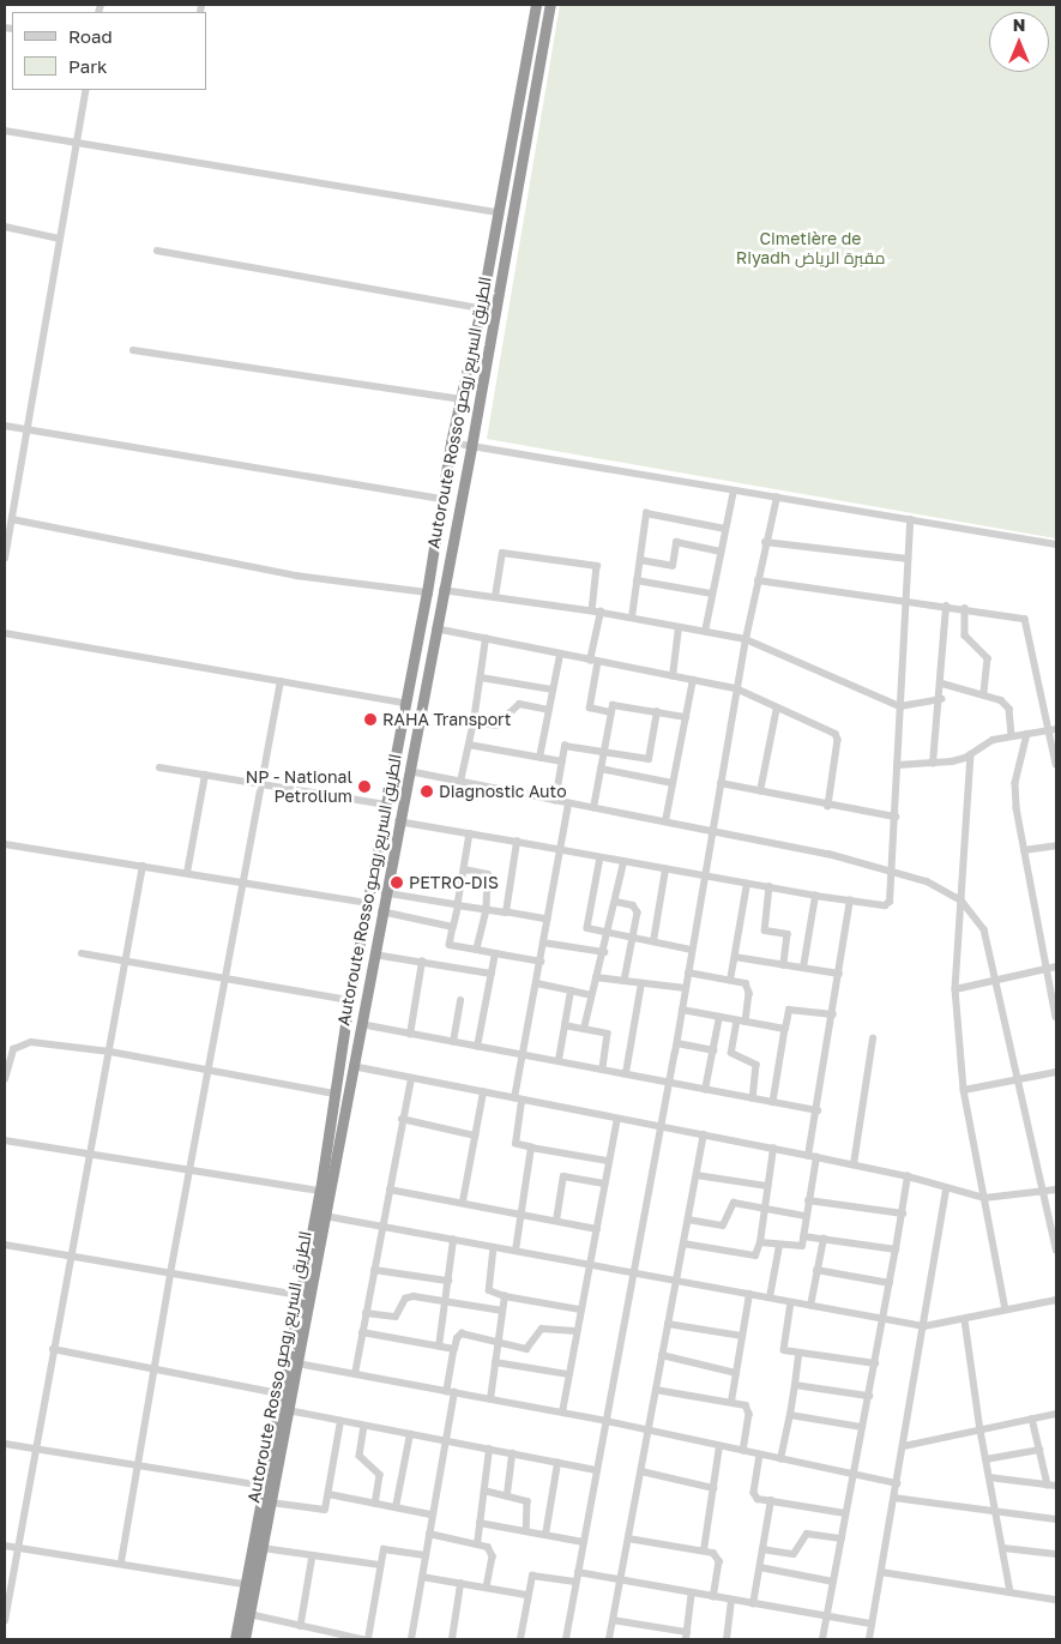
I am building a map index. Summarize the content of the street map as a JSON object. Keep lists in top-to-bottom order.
{
  "streets": {
    "highway": ["Autoroute Rosso الطريق السريع روصو"]
  },
  "parks": ["Cimetière de Riyadh مقبرة الرياض"],
  "places": [
    "RAHA Transport",
    "NP - National Petrolium",
    "Diagnostic Auto",
    "PETRO-DIS"
  ],
  "legend": ["Road", "Park"],
  "north": "top"
}
